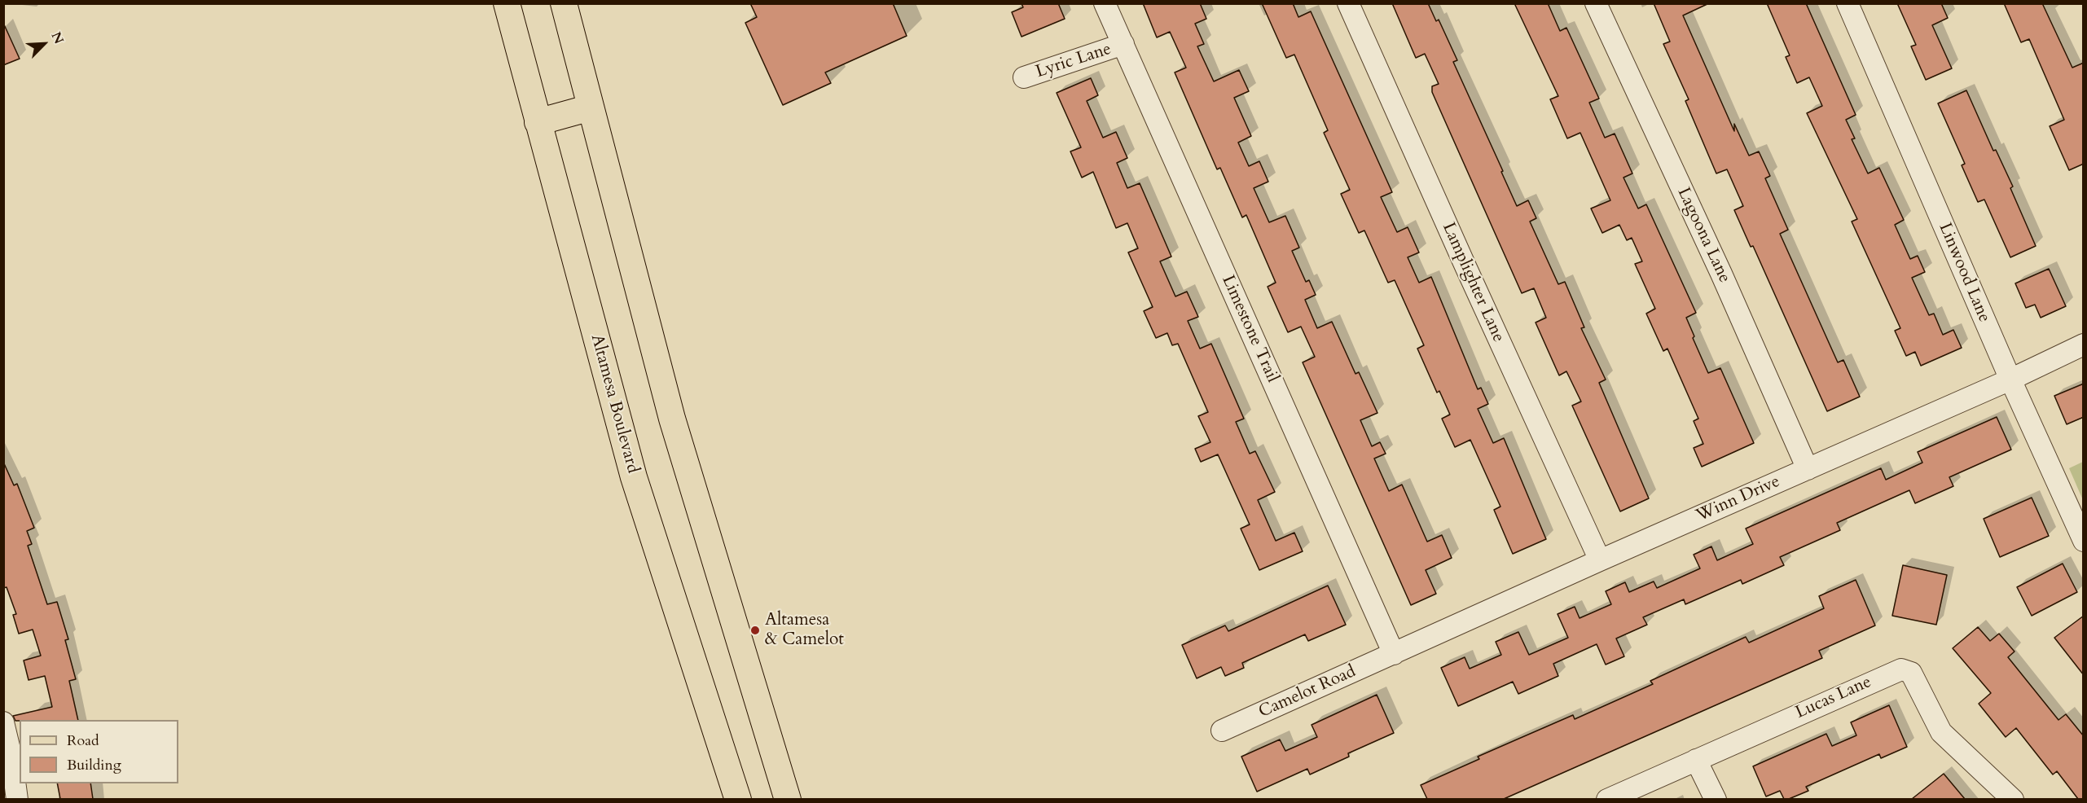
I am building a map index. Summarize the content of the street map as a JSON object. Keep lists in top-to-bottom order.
{
  "streets": {
    "main road": ["Altamesa Boulevard"],
    "street": [
      "Lyric Lane",
      "Lagoona Lane",
      "Linwood Lane",
      "Lamplighter Lane",
      "Limestone Trail",
      "Winn Drive",
      "Camelot Road",
      "Lucas Lane"
    ]
  },
  "crossings": [
    ["Lyric Lane", "Limestone Trail"],
    ["Lagoona Lane", "Winn Drive"],
    ["Linwood Lane", "Winn Drive"],
    ["Lamplighter Lane", "Winn Drive"],
    ["Limestone Trail", "Winn Drive"],
    ["Limestone Trail", "Camelot Road"],
    ["Winn Drive", "Camelot Road"]
  ],
  "places": ["Altamesa & Camelot"],
  "legend": ["Road", "Building"],
  "north": "top right"
}
